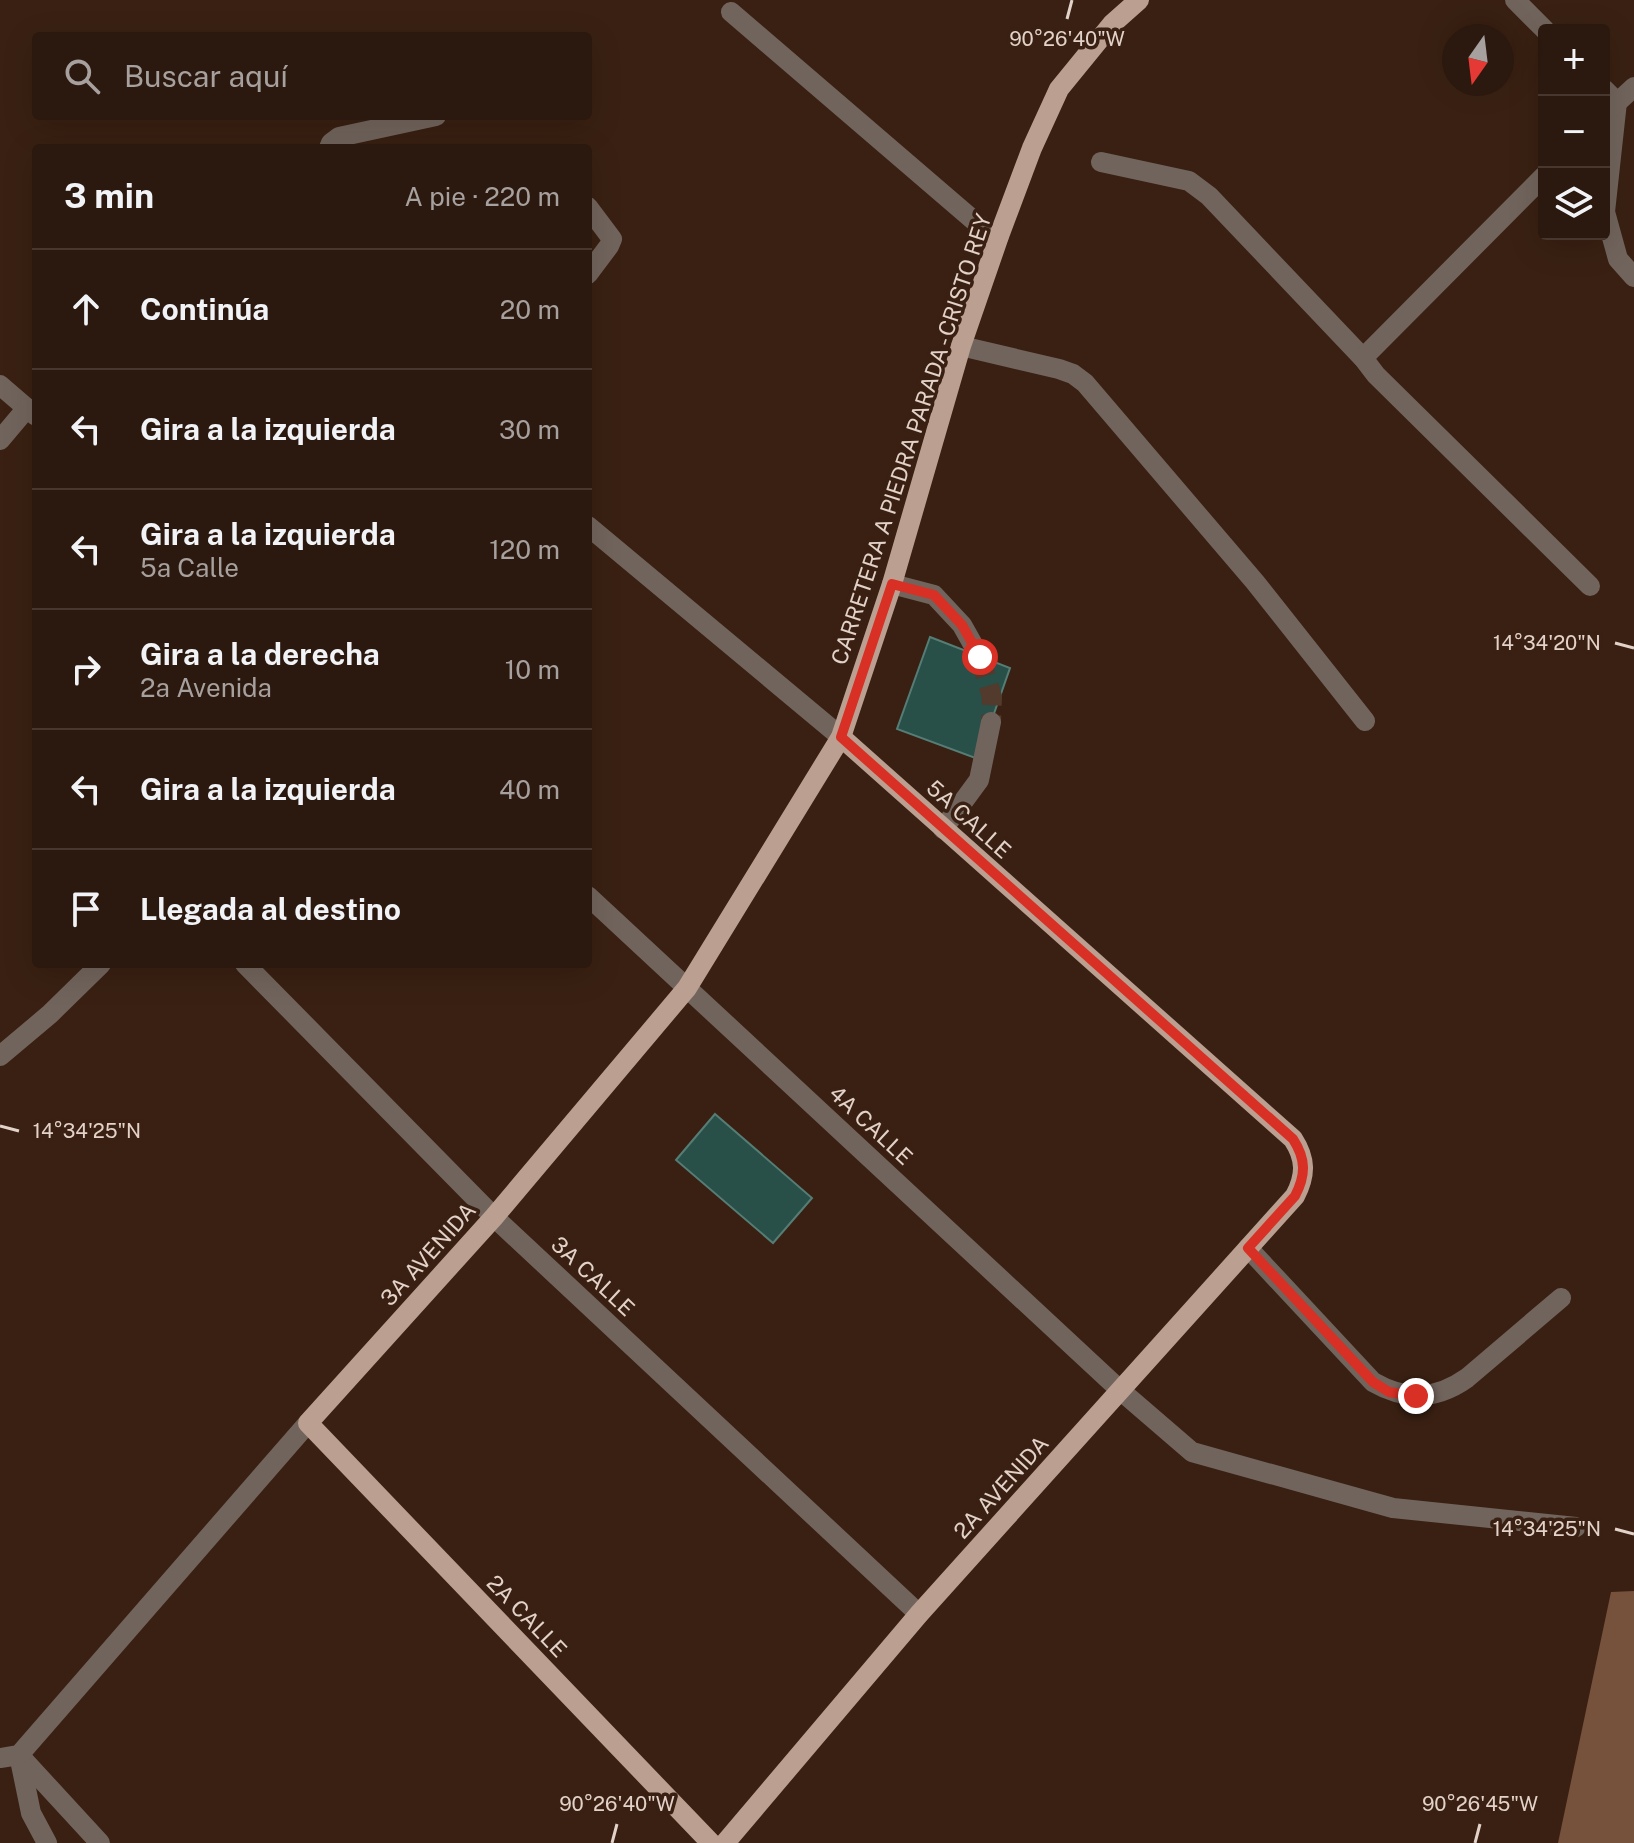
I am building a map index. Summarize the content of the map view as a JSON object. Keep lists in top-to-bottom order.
{
  "streets": {
    "main road": [
      "CARRETERA A PIEDRA PARADA - CRISTO REY",
      "5A CALLE",
      "3A AVENIDA",
      "2A AVENIDA",
      "2A CALLE"
    ],
    "street": ["4A CALLE", "3A CALLE"]
  },
  "crossings": [
    ["CARRETERA A PIEDRA PARADA - CRISTO REY", "5A CALLE"],
    ["CARRETERA A PIEDRA PARADA - CRISTO REY", "3A AVENIDA"],
    ["5A CALLE", "3A AVENIDA"],
    ["5A CALLE", "2A AVENIDA"],
    ["4A CALLE", "3A AVENIDA"],
    ["4A CALLE", "2A AVENIDA"],
    ["3A AVENIDA", "3A CALLE"],
    ["3A AVENIDA", "2A CALLE"],
    ["3A CALLE", "2A AVENIDA"]
  ],
  "north": "bottom",
  "page": {
    "map_buttons": ["+", "−"],
    "search": "Buscar aquí",
    "heading": ["3 min", "A pie · 220 m"],
    "list": [
      ["Continúa", "20 m"],
      ["Gira a la izquierda", "30 m"],
      ["Gira a la izquierda", "5a Calle", "120 m"],
      ["Gira a la derecha", "2a Avenida", "10 m"],
      ["Gira a la izquierda", "40 m"],
      "Llegada al destino"
    ]
  },
  "coordinates": [
    "90°26'40\"W",
    "14°34'20\"N",
    "14°34'25\"N",
    "90°26'45\"W"
  ]
}
